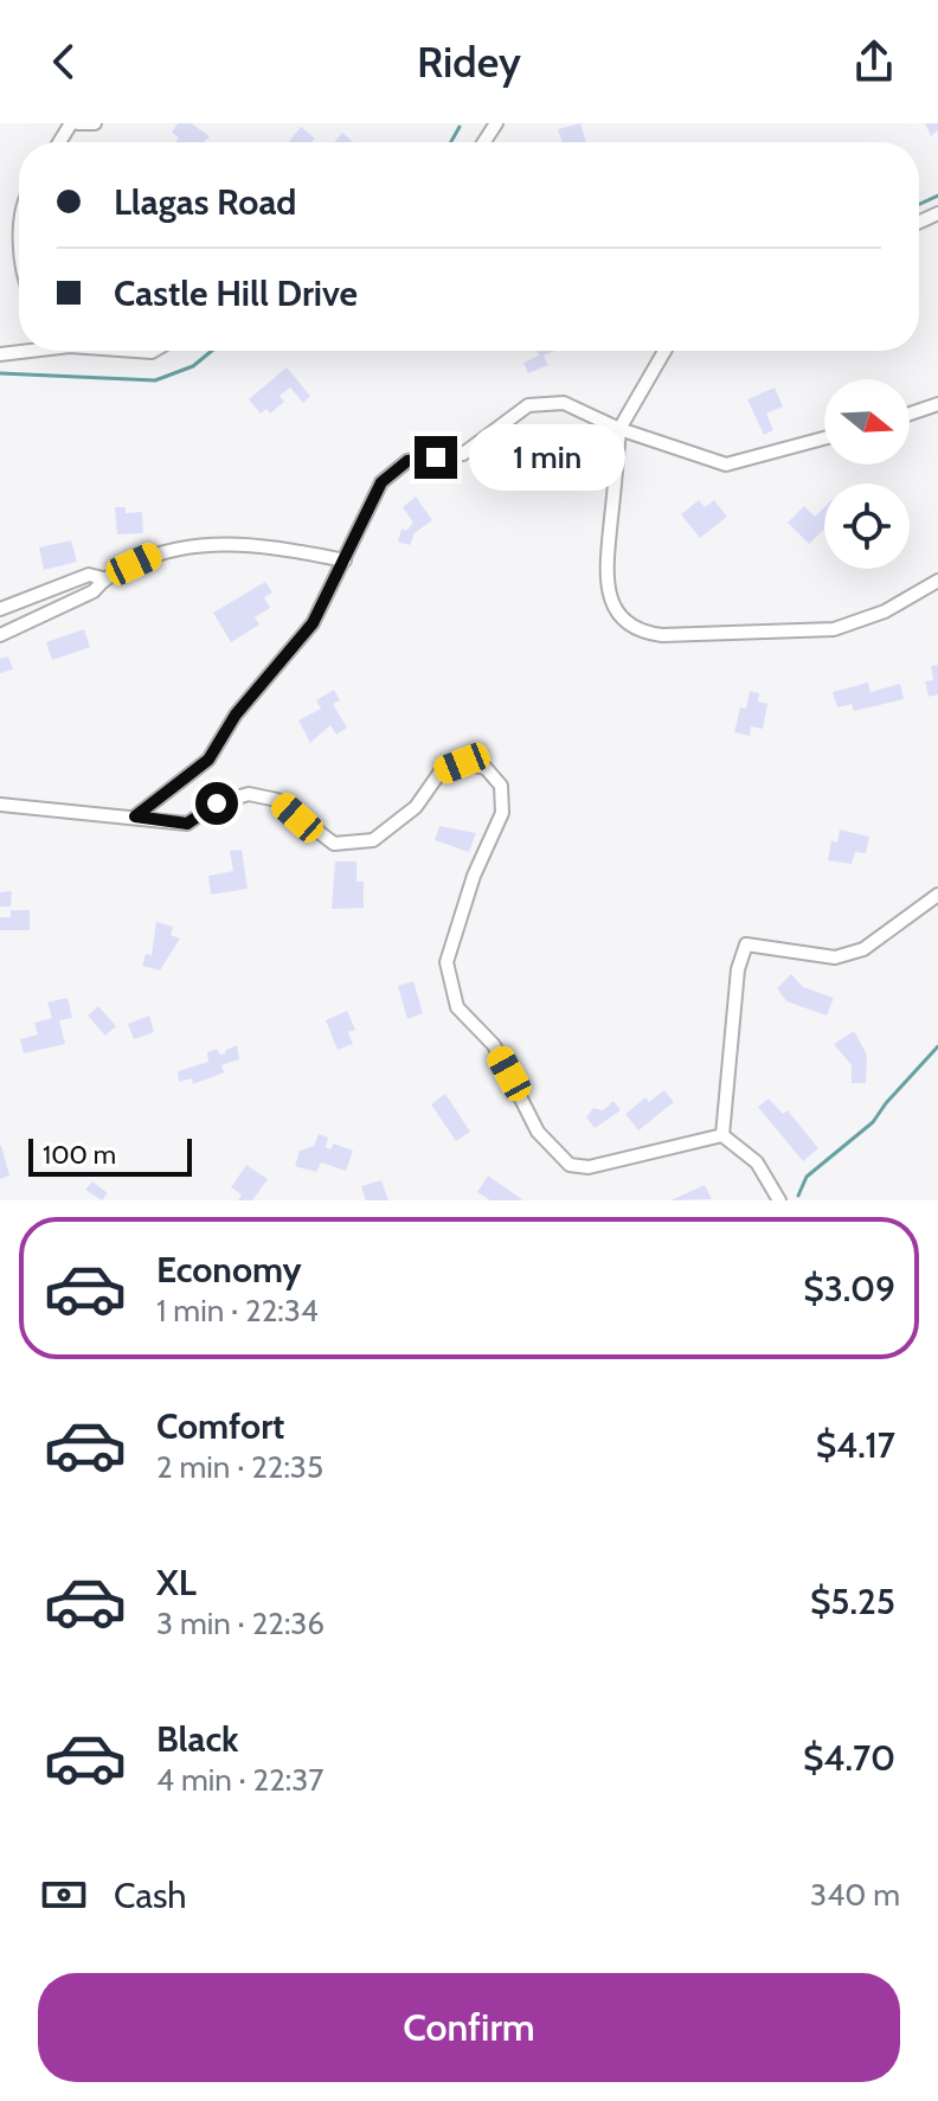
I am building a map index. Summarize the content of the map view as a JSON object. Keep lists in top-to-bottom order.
{
  "scale_bar": "100 m",
  "north": "right",
  "page": {
    "header": "Ridey",
    "banner": ["Llagas Road", "Castle Hill Drive"],
    "bubble": "1 min",
    "scale": "100 m",
    "list": [
      {
        "name": "Economy",
        "note": "1 min · 22:34",
        "value": "$3.09"
      },
      {
        "name": "Comfort",
        "note": "2 min · 22:35",
        "value": "$4.17"
      },
      {
        "name": "XL",
        "note": "3 min · 22:36",
        "value": "$5.25"
      },
      {
        "name": "Black",
        "note": "4 min · 22:37",
        "value": "$4.70"
      }
    ],
    "pay": ["Cash", "340 m"],
    "buttons": "Confirm"
  }
}
